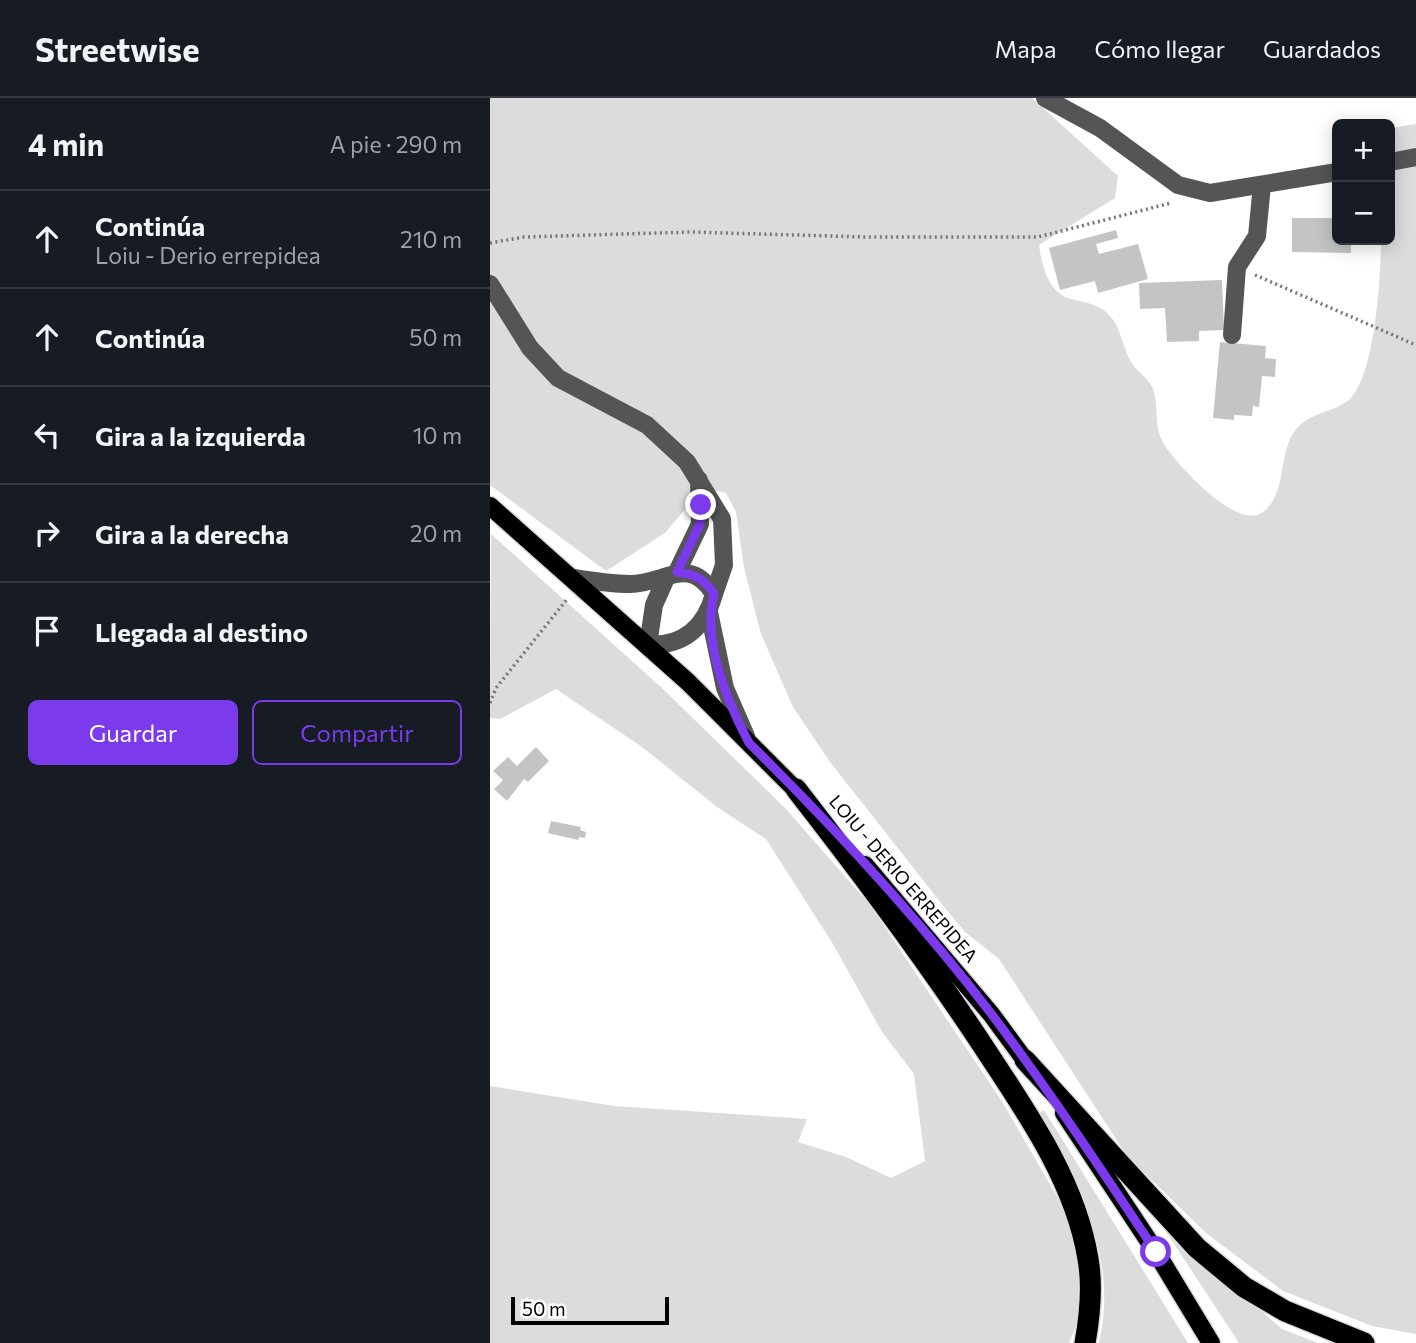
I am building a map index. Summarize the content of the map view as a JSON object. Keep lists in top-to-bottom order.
{
  "streets": {
    "main road": ["LOIU - DERIO ERREPIDEA"]
  },
  "scale_bar": "50 m",
  "page": {
    "header": "Streetwise",
    "nav": ["Mapa", "Cómo llegar", "Guardados"],
    "heading": ["4 min", "A pie · 290 m"],
    "map_buttons": ["+", "−"],
    "list": [
      ["Continúa", "Loiu - Derio errepidea", "210 m"],
      ["Continúa", "50 m"],
      ["Gira a la izquierda", "10 m"],
      ["Gira a la derecha", "20 m"],
      "Llegada al destino"
    ],
    "buttons": ["Guardar", "Compartir"],
    "scale": "50 m"
  }
}
